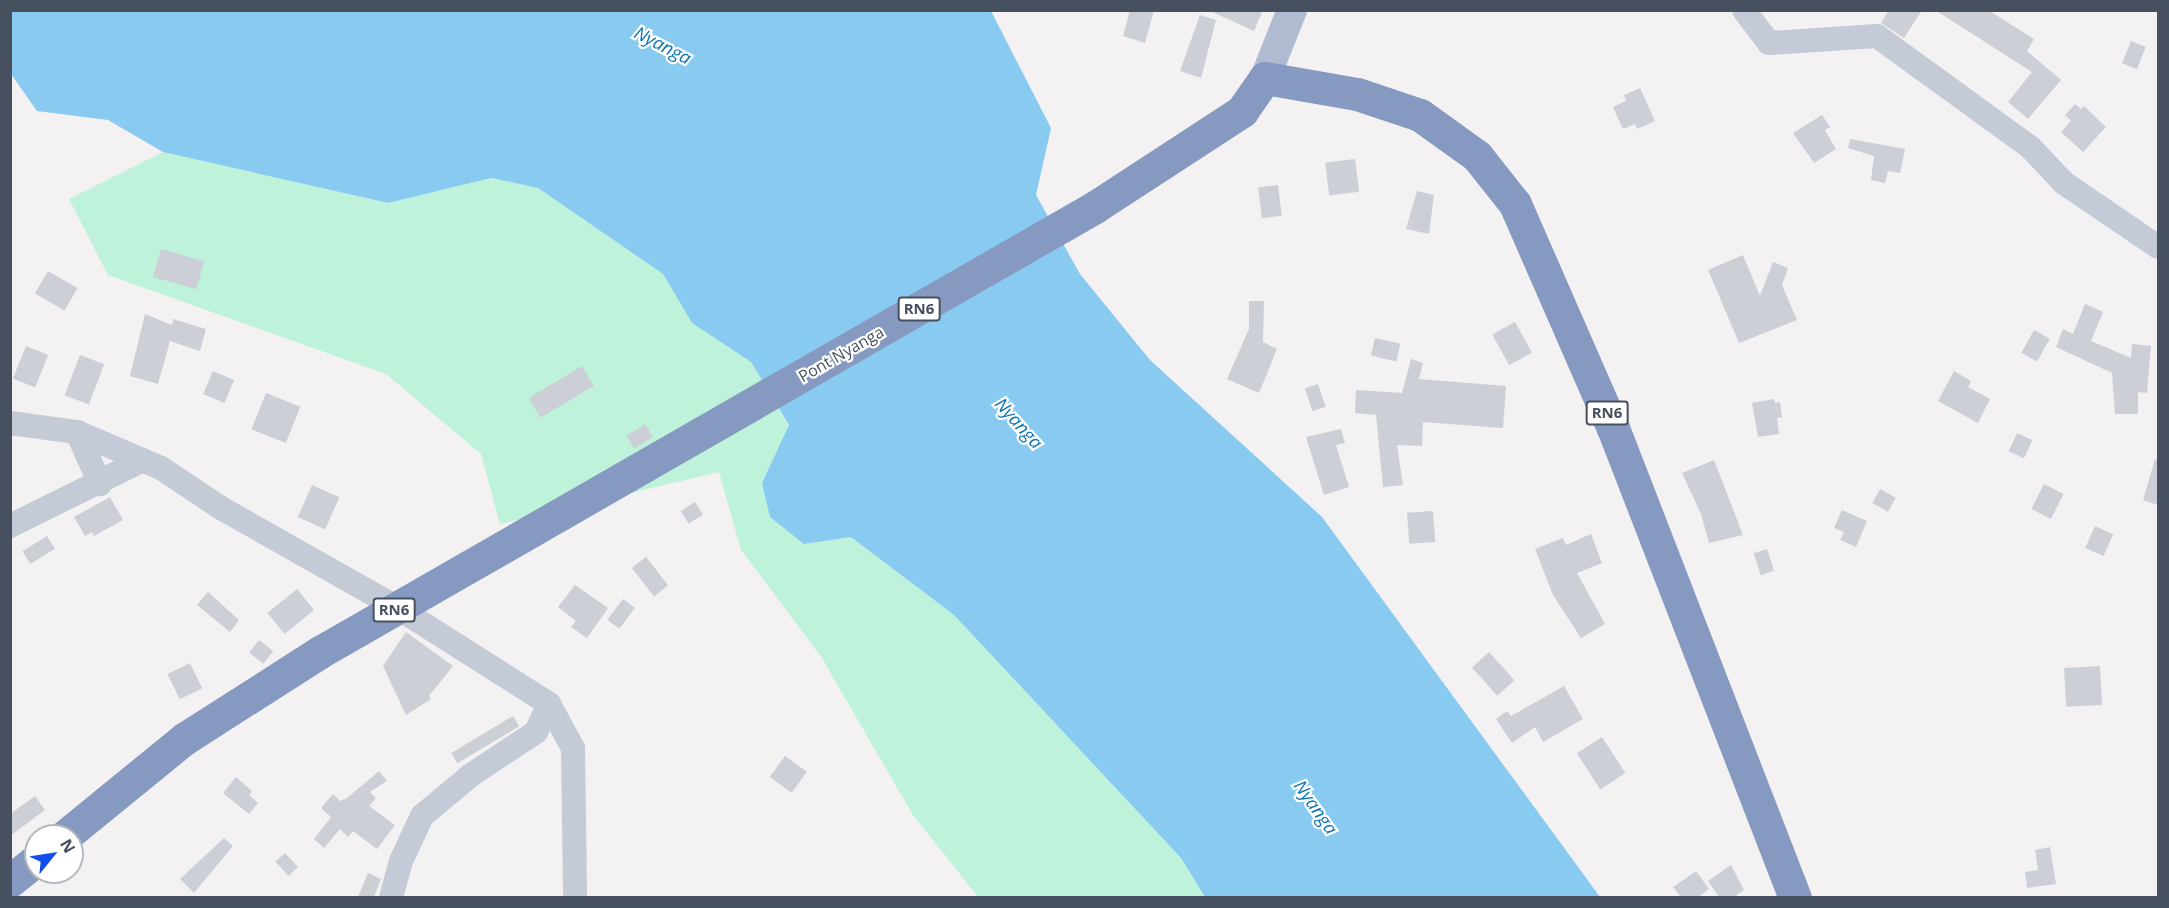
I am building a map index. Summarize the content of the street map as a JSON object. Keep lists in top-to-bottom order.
{
  "streets": {
    "highway": ["RN6", "Pont Nyanga"]
  },
  "crossings": [
    ["RN6", "Pont Nyanga"]
  ],
  "water": ["Nyanga"],
  "north": "top right"
}
